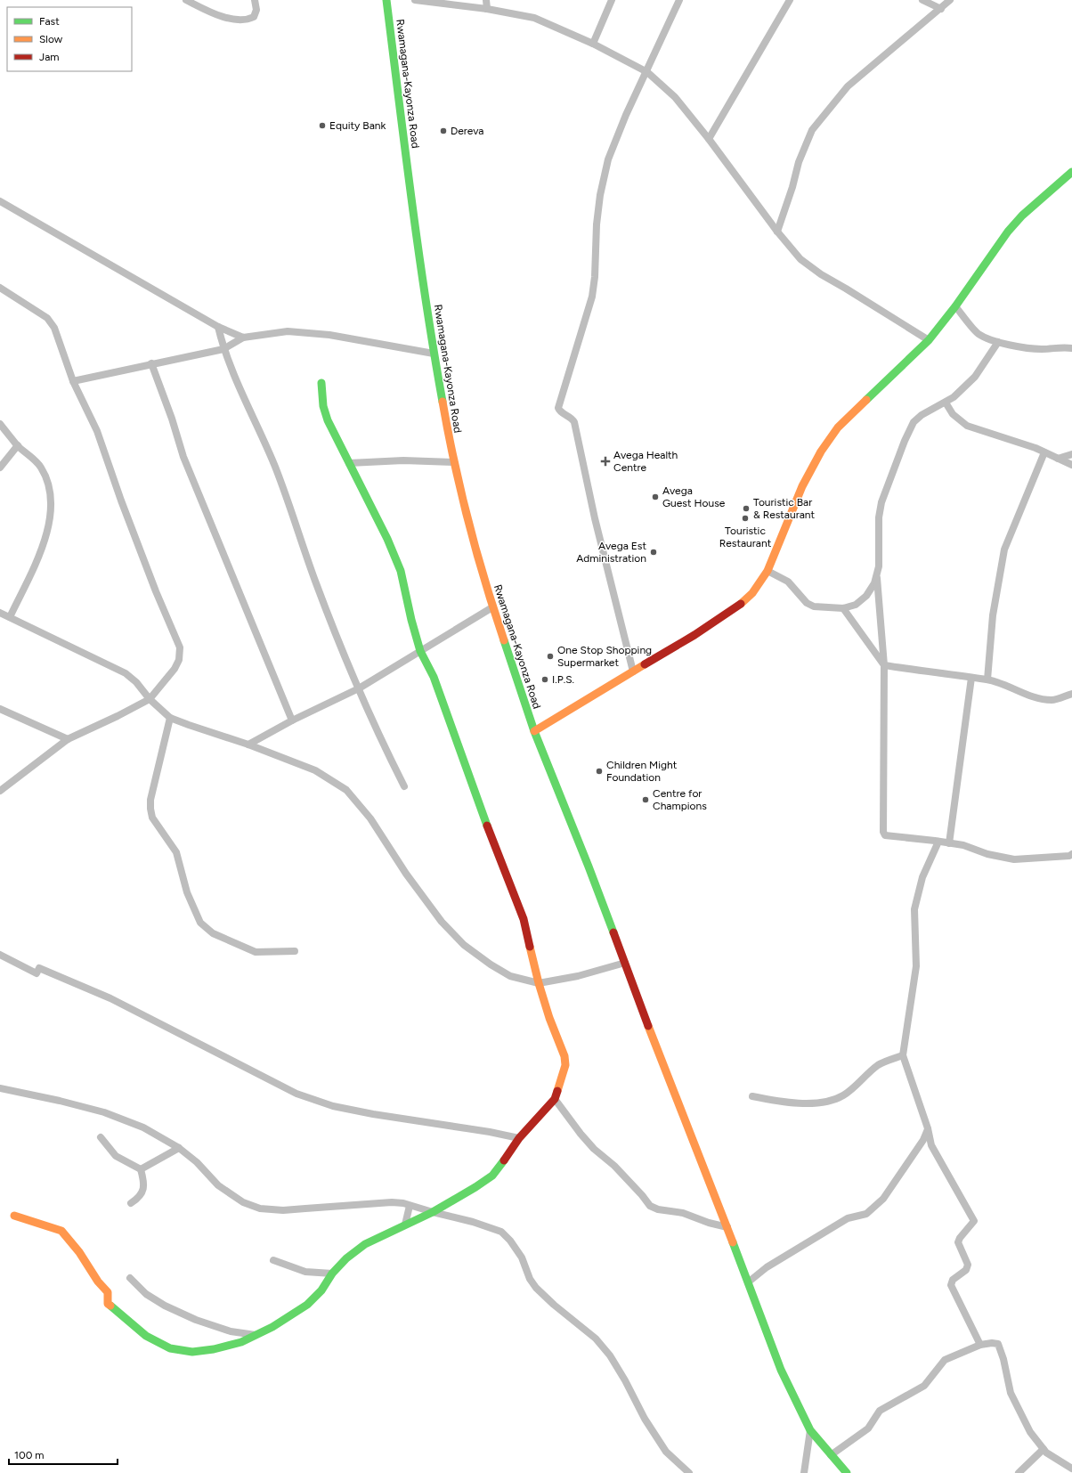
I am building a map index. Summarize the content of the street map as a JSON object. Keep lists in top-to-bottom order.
{
  "streets": {
    "main road": ["Rwamagana-Kayonza Road"]
  },
  "places": {
    "other": [
      "Equity Bank",
      "Dereva",
      "Avega Guest House",
      "Touristic Bar & Restaurant",
      "Touristic Restaurant",
      "Avega Est Administration",
      "One Stop Shopping Supermarket",
      "I.P.S.",
      "Children Might Foundation",
      "Centre for Champions"
    ],
    "health": ["Avega Health Centre"]
  },
  "legend": ["Fast", "Slow", "Jam"],
  "scale_bar": "100 m"
}
